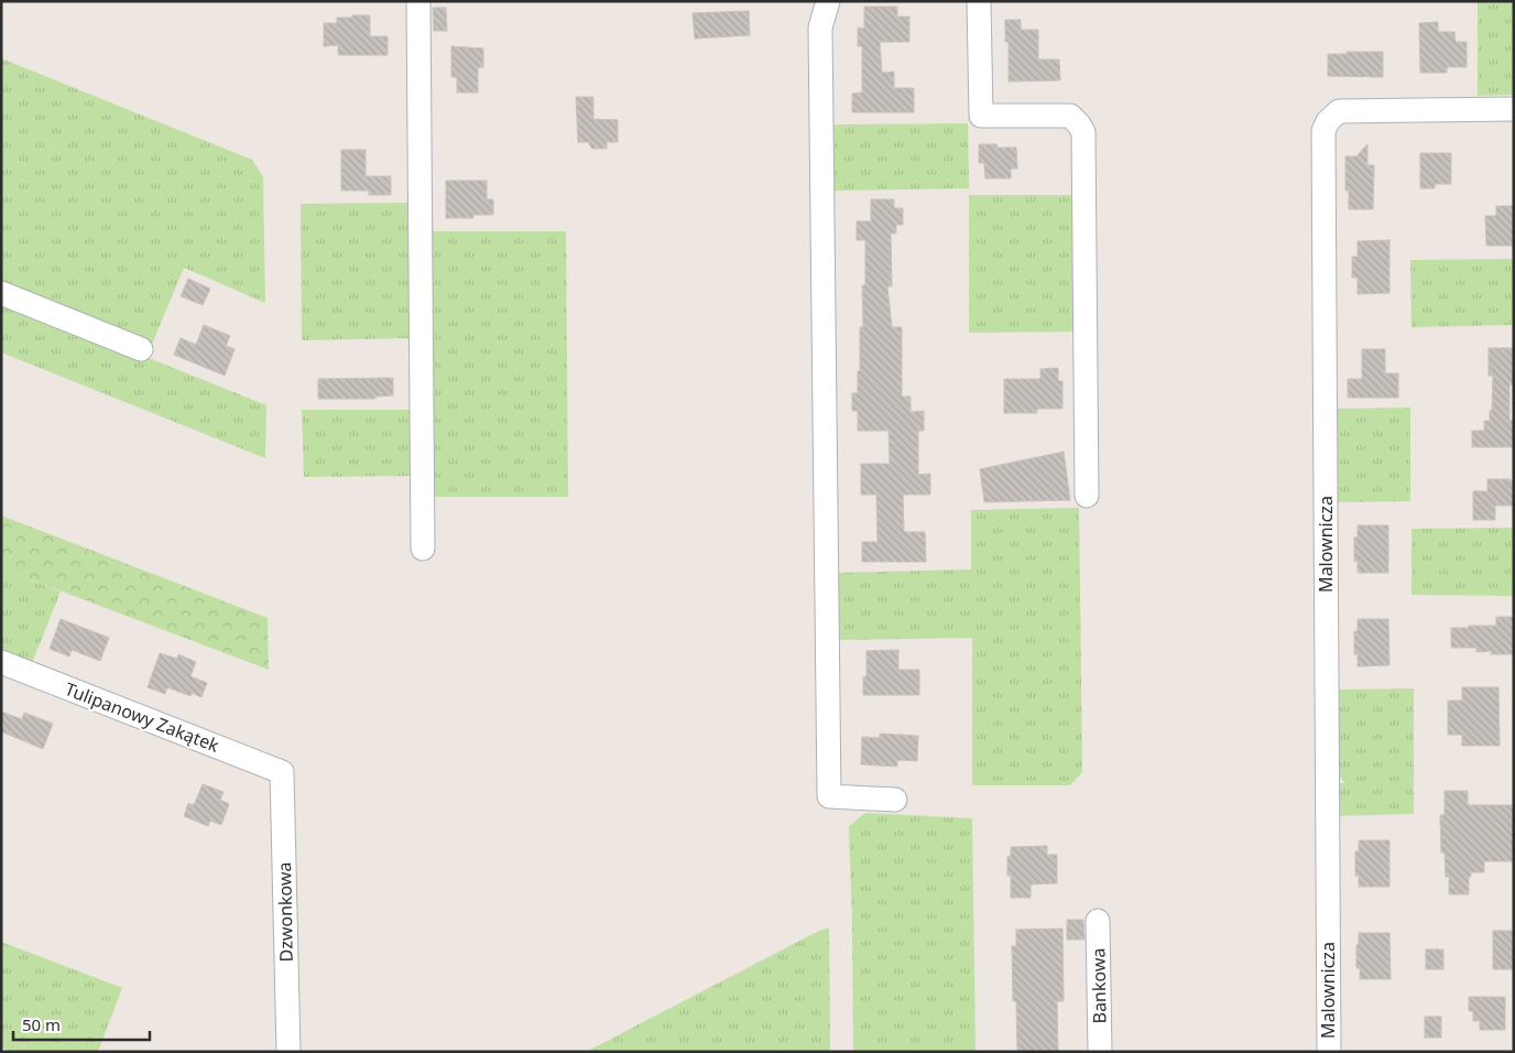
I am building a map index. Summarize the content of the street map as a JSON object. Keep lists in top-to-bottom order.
{
  "streets": {
    "street": [
      "Malownicza",
      "Tulipanowy Zakątek",
      "Dzwonkowa",
      "Bankowa"
    ]
  },
  "crossings": [
    ["Tulipanowy Zakątek", "Dzwonkowa"]
  ],
  "scale_bar": "50 m"
}
